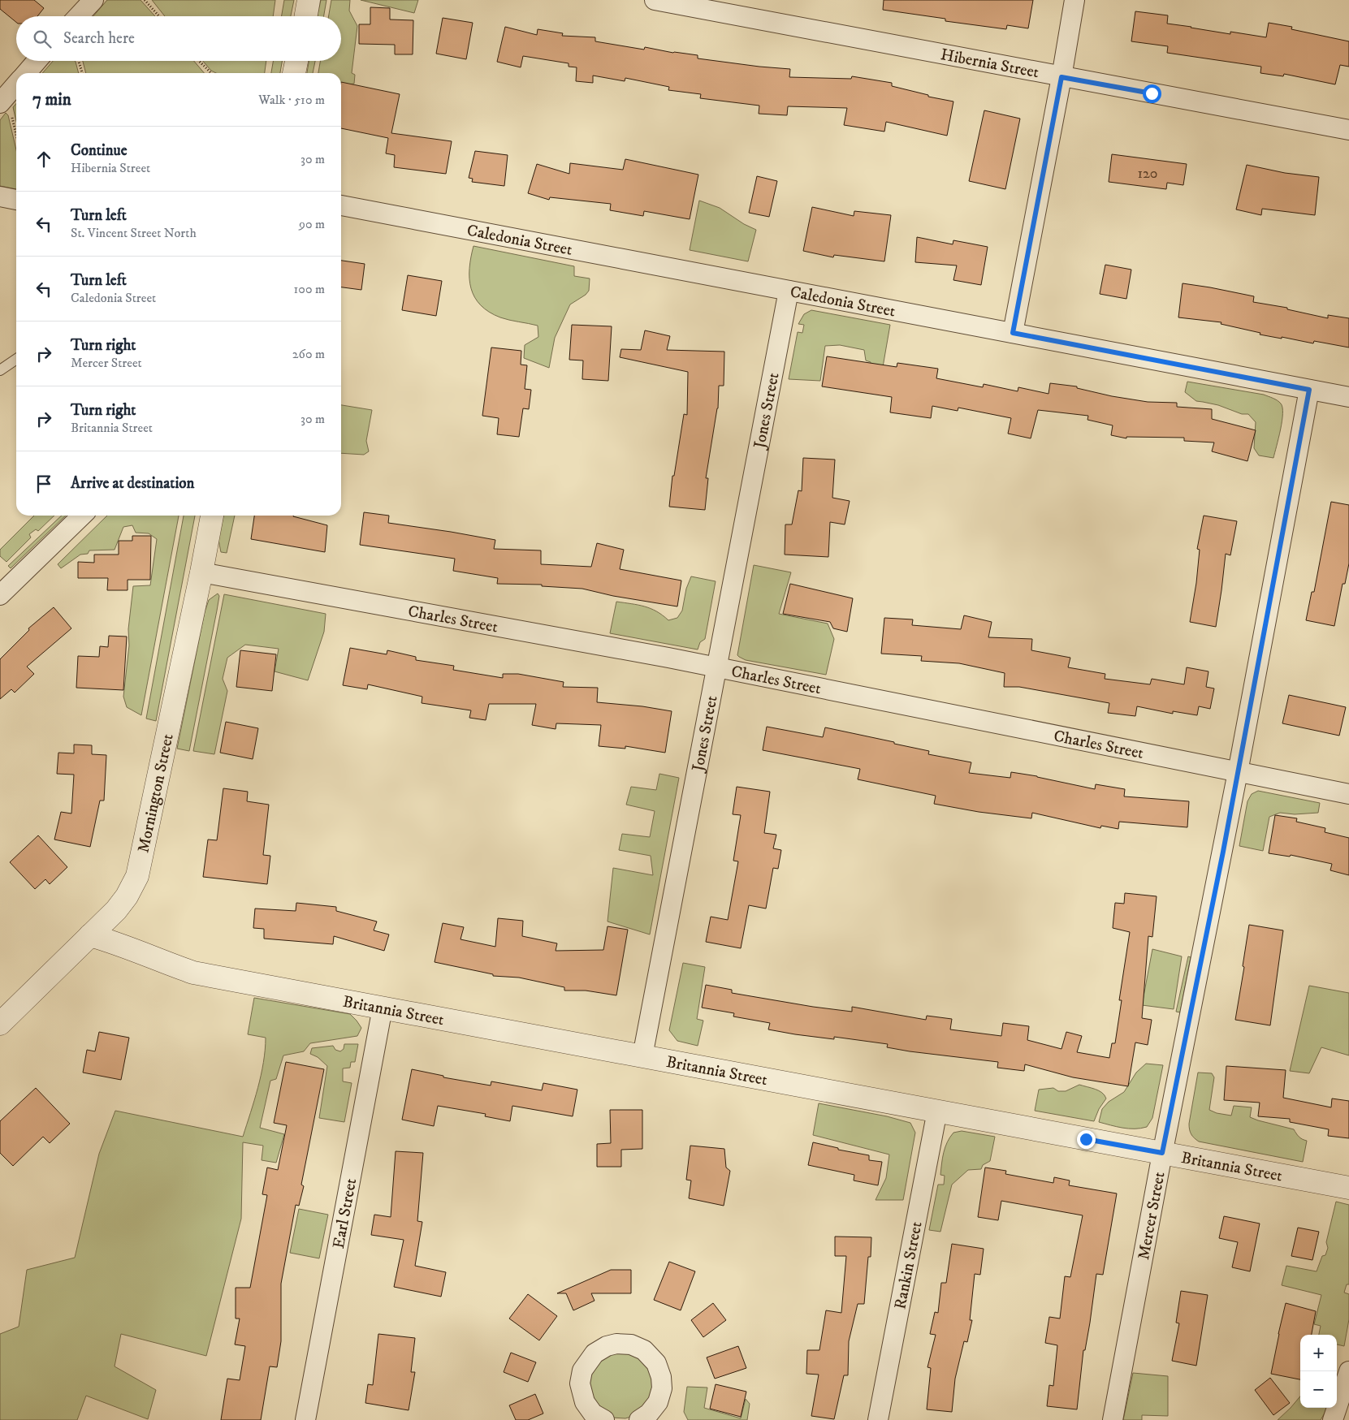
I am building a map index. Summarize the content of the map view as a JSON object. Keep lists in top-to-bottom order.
{
  "streets": {
    "street": [
      "Hibernia Street",
      "Caledonia Street",
      "Jones Street",
      "Charles Street",
      "Mornington Street",
      "Britannia Street",
      "Earl Street",
      "Mercer Street",
      "Rankin Street"
    ]
  },
  "crossings": [
    ["Caledonia Street", "Jones Street"],
    ["Caledonia Street", "Mercer Street"],
    ["Jones Street", "Charles Street"],
    ["Jones Street", "Britannia Street"],
    ["Charles Street", "Mornington Street"],
    ["Charles Street", "Mercer Street"],
    ["Mornington Street", "Britannia Street"],
    ["Britannia Street", "Earl Street"],
    ["Britannia Street", "Mercer Street"],
    ["Britannia Street", "Rankin Street"]
  ],
  "house_numbers": ["120"],
  "page": {
    "search": "Search here",
    "heading": ["7 min", "Walk · 510 m"],
    "list": [
      ["Continue", "Hibernia Street", "30 m"],
      ["Turn left", "St. Vincent Street North", "90 m"],
      ["Turn left", "Caledonia Street", "100 m"],
      ["Turn right", "Mercer Street", "260 m"],
      ["Turn right", "Britannia Street", "30 m"],
      "Arrive at destination"
    ],
    "map_buttons": ["+", "−"]
  }
}
